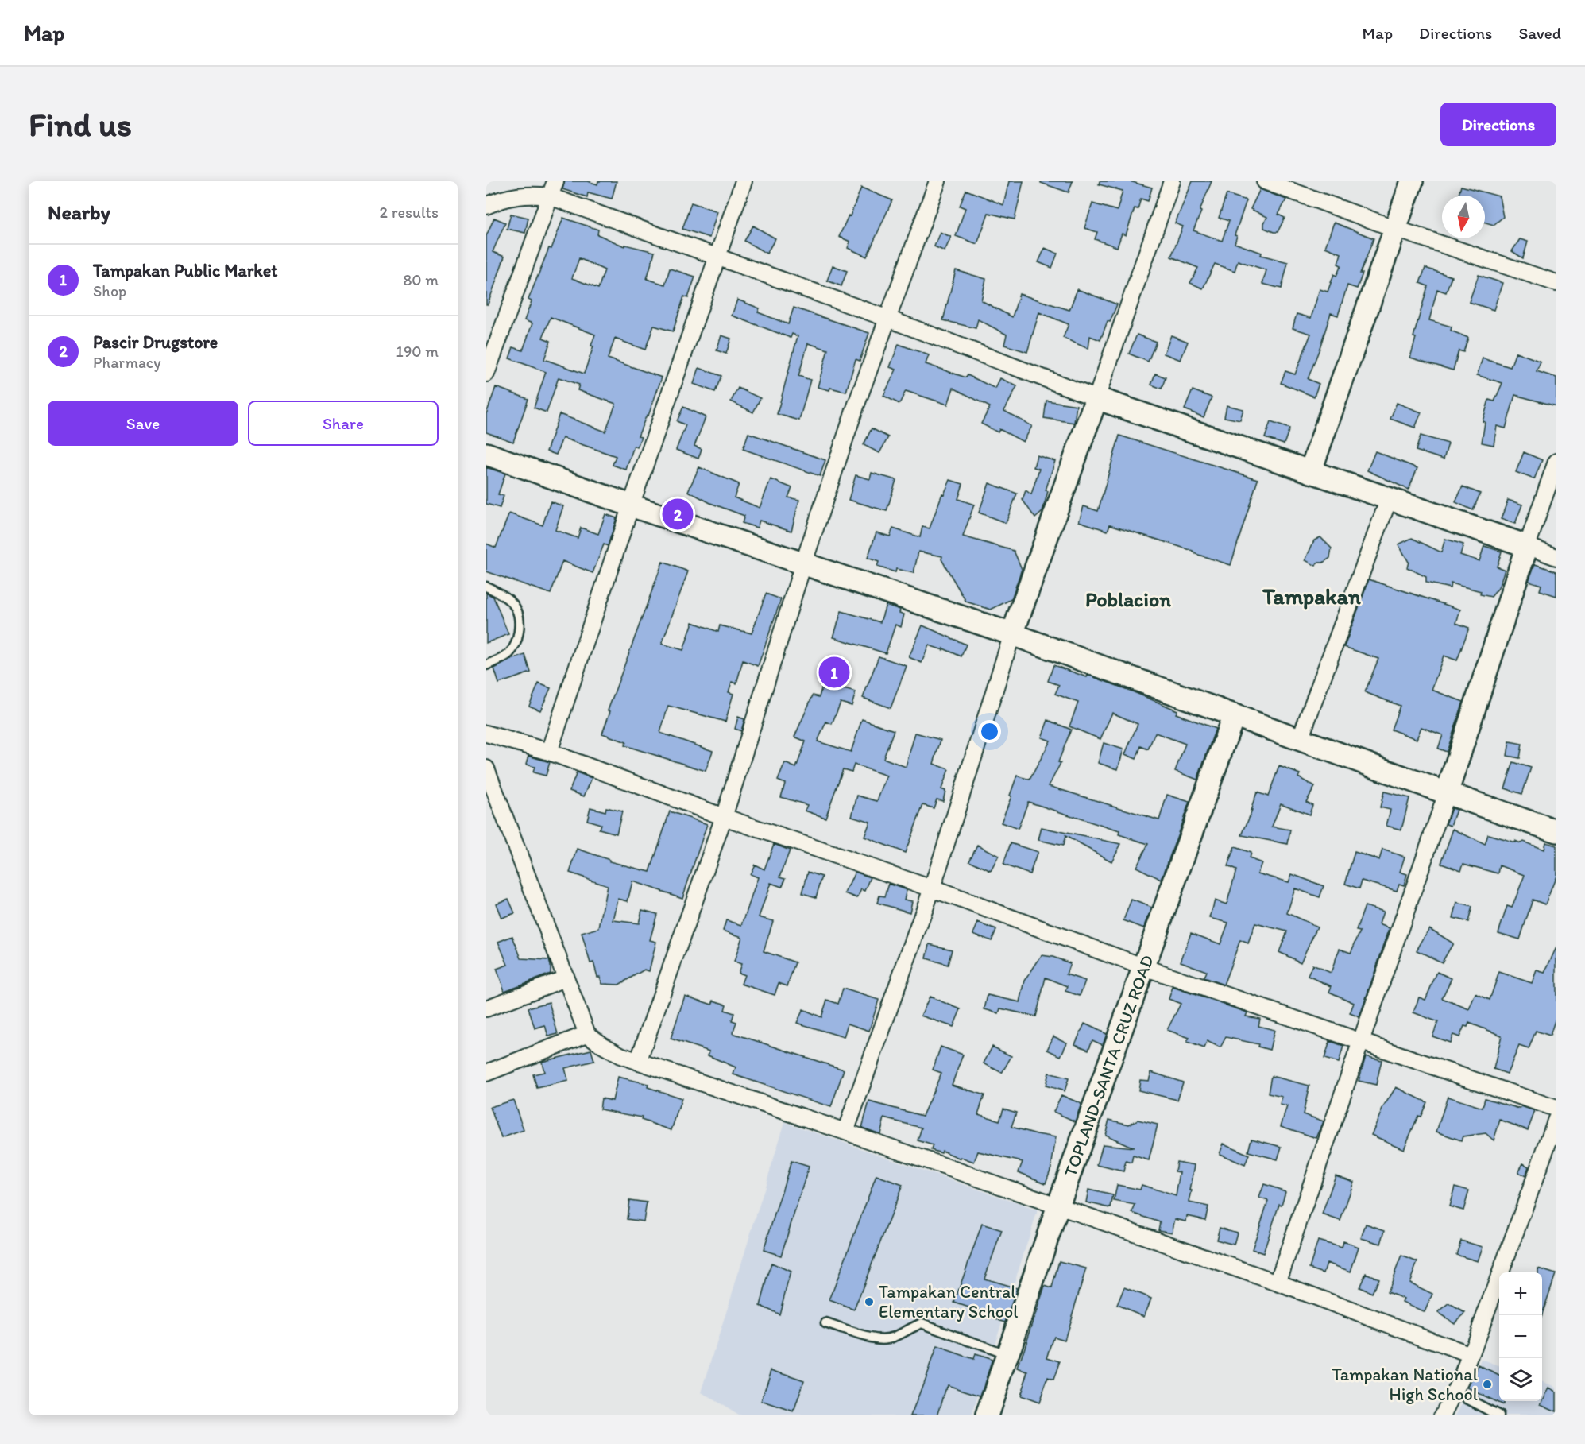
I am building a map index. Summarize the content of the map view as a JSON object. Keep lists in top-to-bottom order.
{
  "streets": {
    "main road": ["TOPLAND-SANTA CRUZ ROAD"]
  },
  "districts": ["Tampakan", "Poblacion"],
  "places": ["Tampakan Central Elementary School", "Tampakan National High School"],
  "north": "bottom",
  "page": {
    "header": "Map",
    "nav": ["Map", "Directions", "Saved"],
    "buttons": [
      "Directions",
      ["Save", "Share"]
    ],
    "title": "Find us",
    "heading": ["Nearby", "2 results"],
    "list": [
      {
        "mark": "1",
        "name": "Tampakan Public Market",
        "note": "Shop",
        "value": "80 m"
      },
      {
        "mark": "2",
        "name": "Pascir Drugstore",
        "note": "Pharmacy",
        "value": "190 m"
      }
    ],
    "pins": ["2", "1"],
    "map_buttons": ["+", "−"]
  }
}
